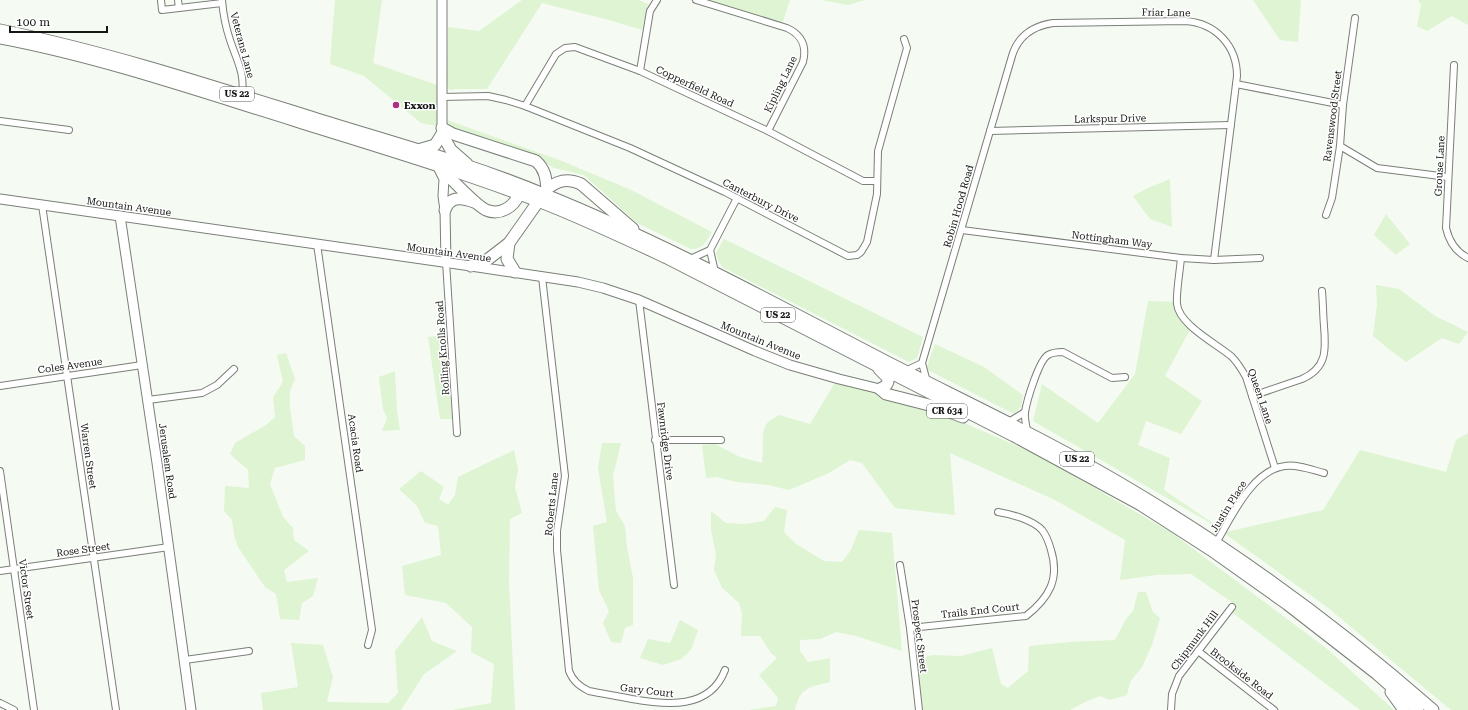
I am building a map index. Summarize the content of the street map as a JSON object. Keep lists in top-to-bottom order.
{
  "streets": {
    "highway": ["US 22", "CR 634"],
    "street": [
      "Friar Lane",
      "Veterans Lane",
      "Kipling Lane",
      "Copperfield Road",
      "Ravenswood Street",
      "Larkspur Drive",
      "Grouse Lane",
      "Canterbury Drive",
      "Mountain Avenue",
      "Robin Hood Road",
      "Nottingham Way",
      "Rolling Knolls Road",
      "Coles Avenue",
      "Queen Lane",
      "Fawnridge Drive",
      "Acacia Road",
      "Warren Street",
      "Jerusalem Road",
      "Roberts Lane",
      "Justin Place",
      "Rose Street",
      "Victor Street",
      "Trails End Court",
      "Prospect Street",
      "Chipmunk Hill",
      "Brookside Road",
      "Gary Court"
    ]
  },
  "crossings": [
    ["Friar Lane", "Larkspur Drive"],
    ["Friar Lane", "Robin Hood Road"],
    ["Friar Lane", "Nottingham Way"],
    ["Veterans Lane", "US 22"],
    ["Kipling Lane", "Copperfield Road"],
    ["Copperfield Road", "Canterbury Drive"],
    ["US 22", "CR 634"],
    ["US 22", "Justin Place"],
    ["Larkspur Drive", "Robin Hood Road"],
    ["Mountain Avenue", "Rolling Knolls Road"],
    ["Mountain Avenue", "CR 634"],
    ["Mountain Avenue", "Fawnridge Drive"],
    ["Mountain Avenue", "Acacia Road"],
    ["Mountain Avenue", "Warren Street"],
    ["Mountain Avenue", "Jerusalem Road"],
    ["Mountain Avenue", "Roberts Lane"],
    ["Robin Hood Road", "Nottingham Way"],
    ["Nottingham Way", "Queen Lane"],
    ["Coles Avenue", "Warren Street"],
    ["Coles Avenue", "Jerusalem Road"],
    ["Queen Lane", "Justin Place"],
    ["Warren Street", "Rose Street"],
    ["Jerusalem Road", "Rose Street"],
    ["Roberts Lane", "Gary Court"],
    ["Rose Street", "Victor Street"],
    ["Trails End Court", "Prospect Street"],
    ["Chipmunk Hill", "Brookside Road"]
  ],
  "places": ["Exxon"],
  "scale_bar": "100 m"
}
